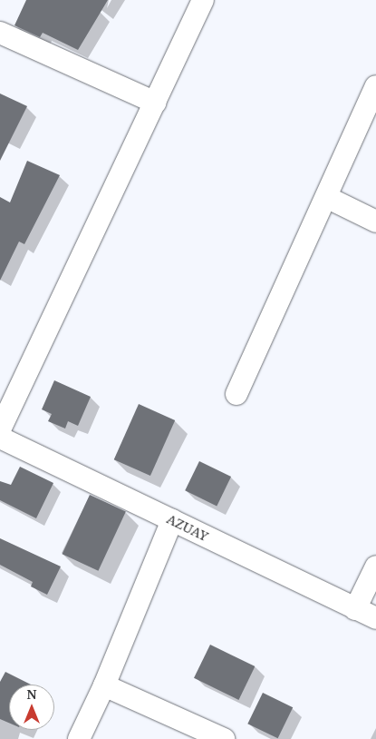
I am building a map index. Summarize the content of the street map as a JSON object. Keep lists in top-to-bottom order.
{
  "streets": {
    "street": ["AZUAY"]
  },
  "north": "top"
}
